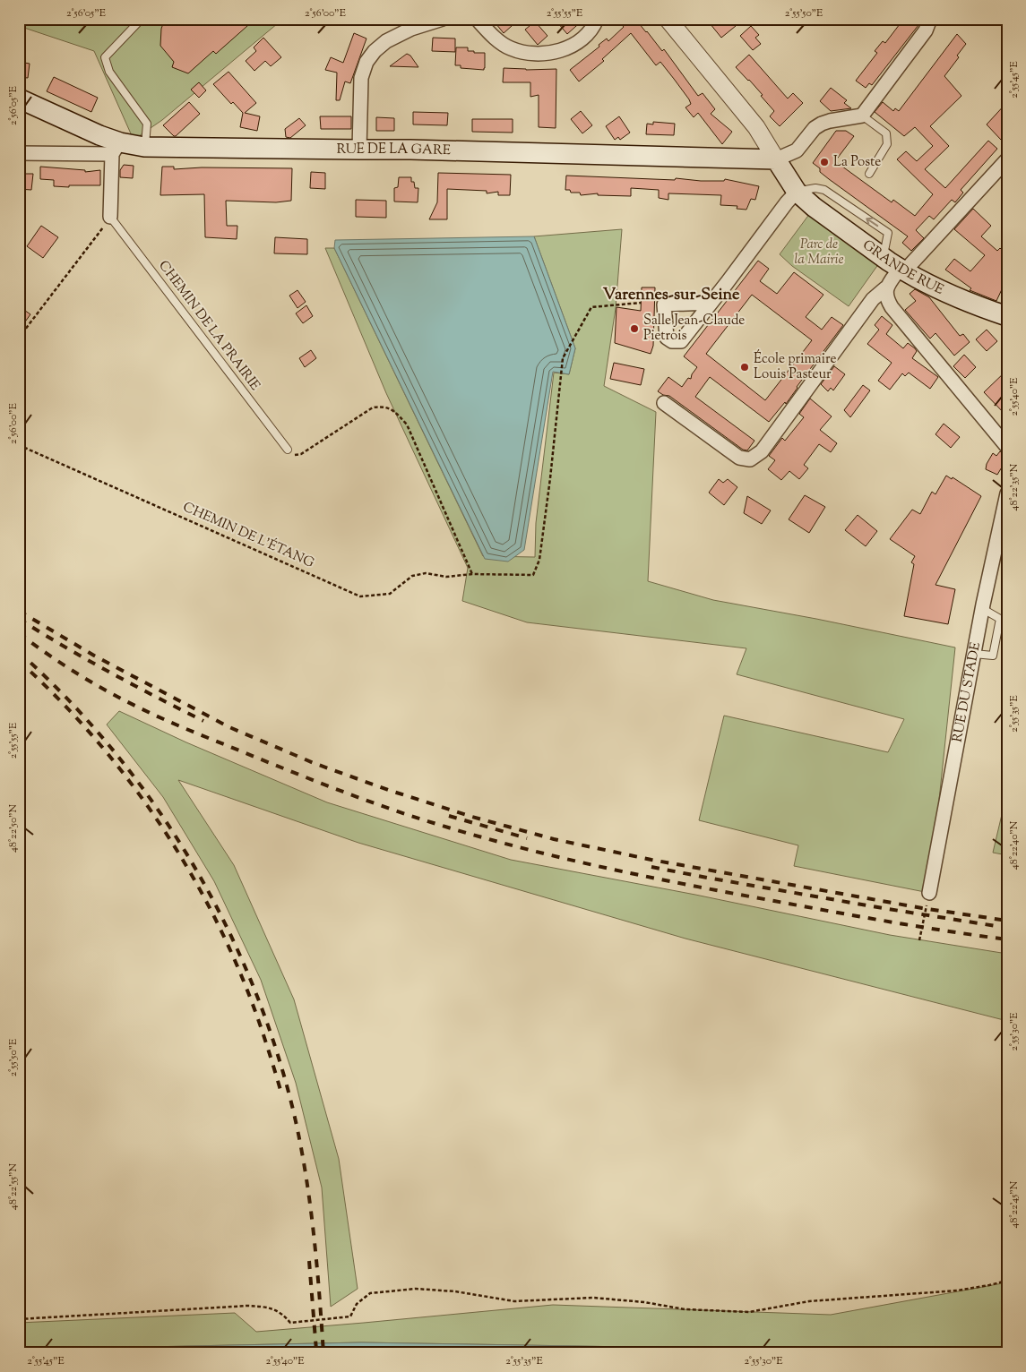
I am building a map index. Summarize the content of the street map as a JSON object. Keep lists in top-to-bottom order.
{
  "streets": {
    "main road": ["RUE DE LA GARE", "GRANDE RUE"],
    "street": ["RUE DU STADE"],
    "lane": ["CHEMIN DE LA PRAIRIE"],
    "path": ["CHEMIN DE L'ÉTANG"]
  },
  "crossings": [
    ["RUE DE LA GARE", "GRANDE RUE"]
  ],
  "districts": ["Varennes-sur-Seine"],
  "parks": ["Parc de la Mairie"],
  "places": ["La Poste", "Salle Jean-Claude Pietrois", "École primaire Louis Pasteur"],
  "coordinates": [
    "2°56'05\"E",
    "2°56'00\"E",
    "2°55'55\"E",
    "2°55'50\"E",
    "2°55'45\"E",
    "2°55'40\"E",
    "48°22'35\"N",
    "2°55'35\"E",
    "48°22'50\"N",
    "48°22'40\"N",
    "2°55'30\"E",
    "48°22'55\"N",
    "48°22'45\"N"
  ]
}
